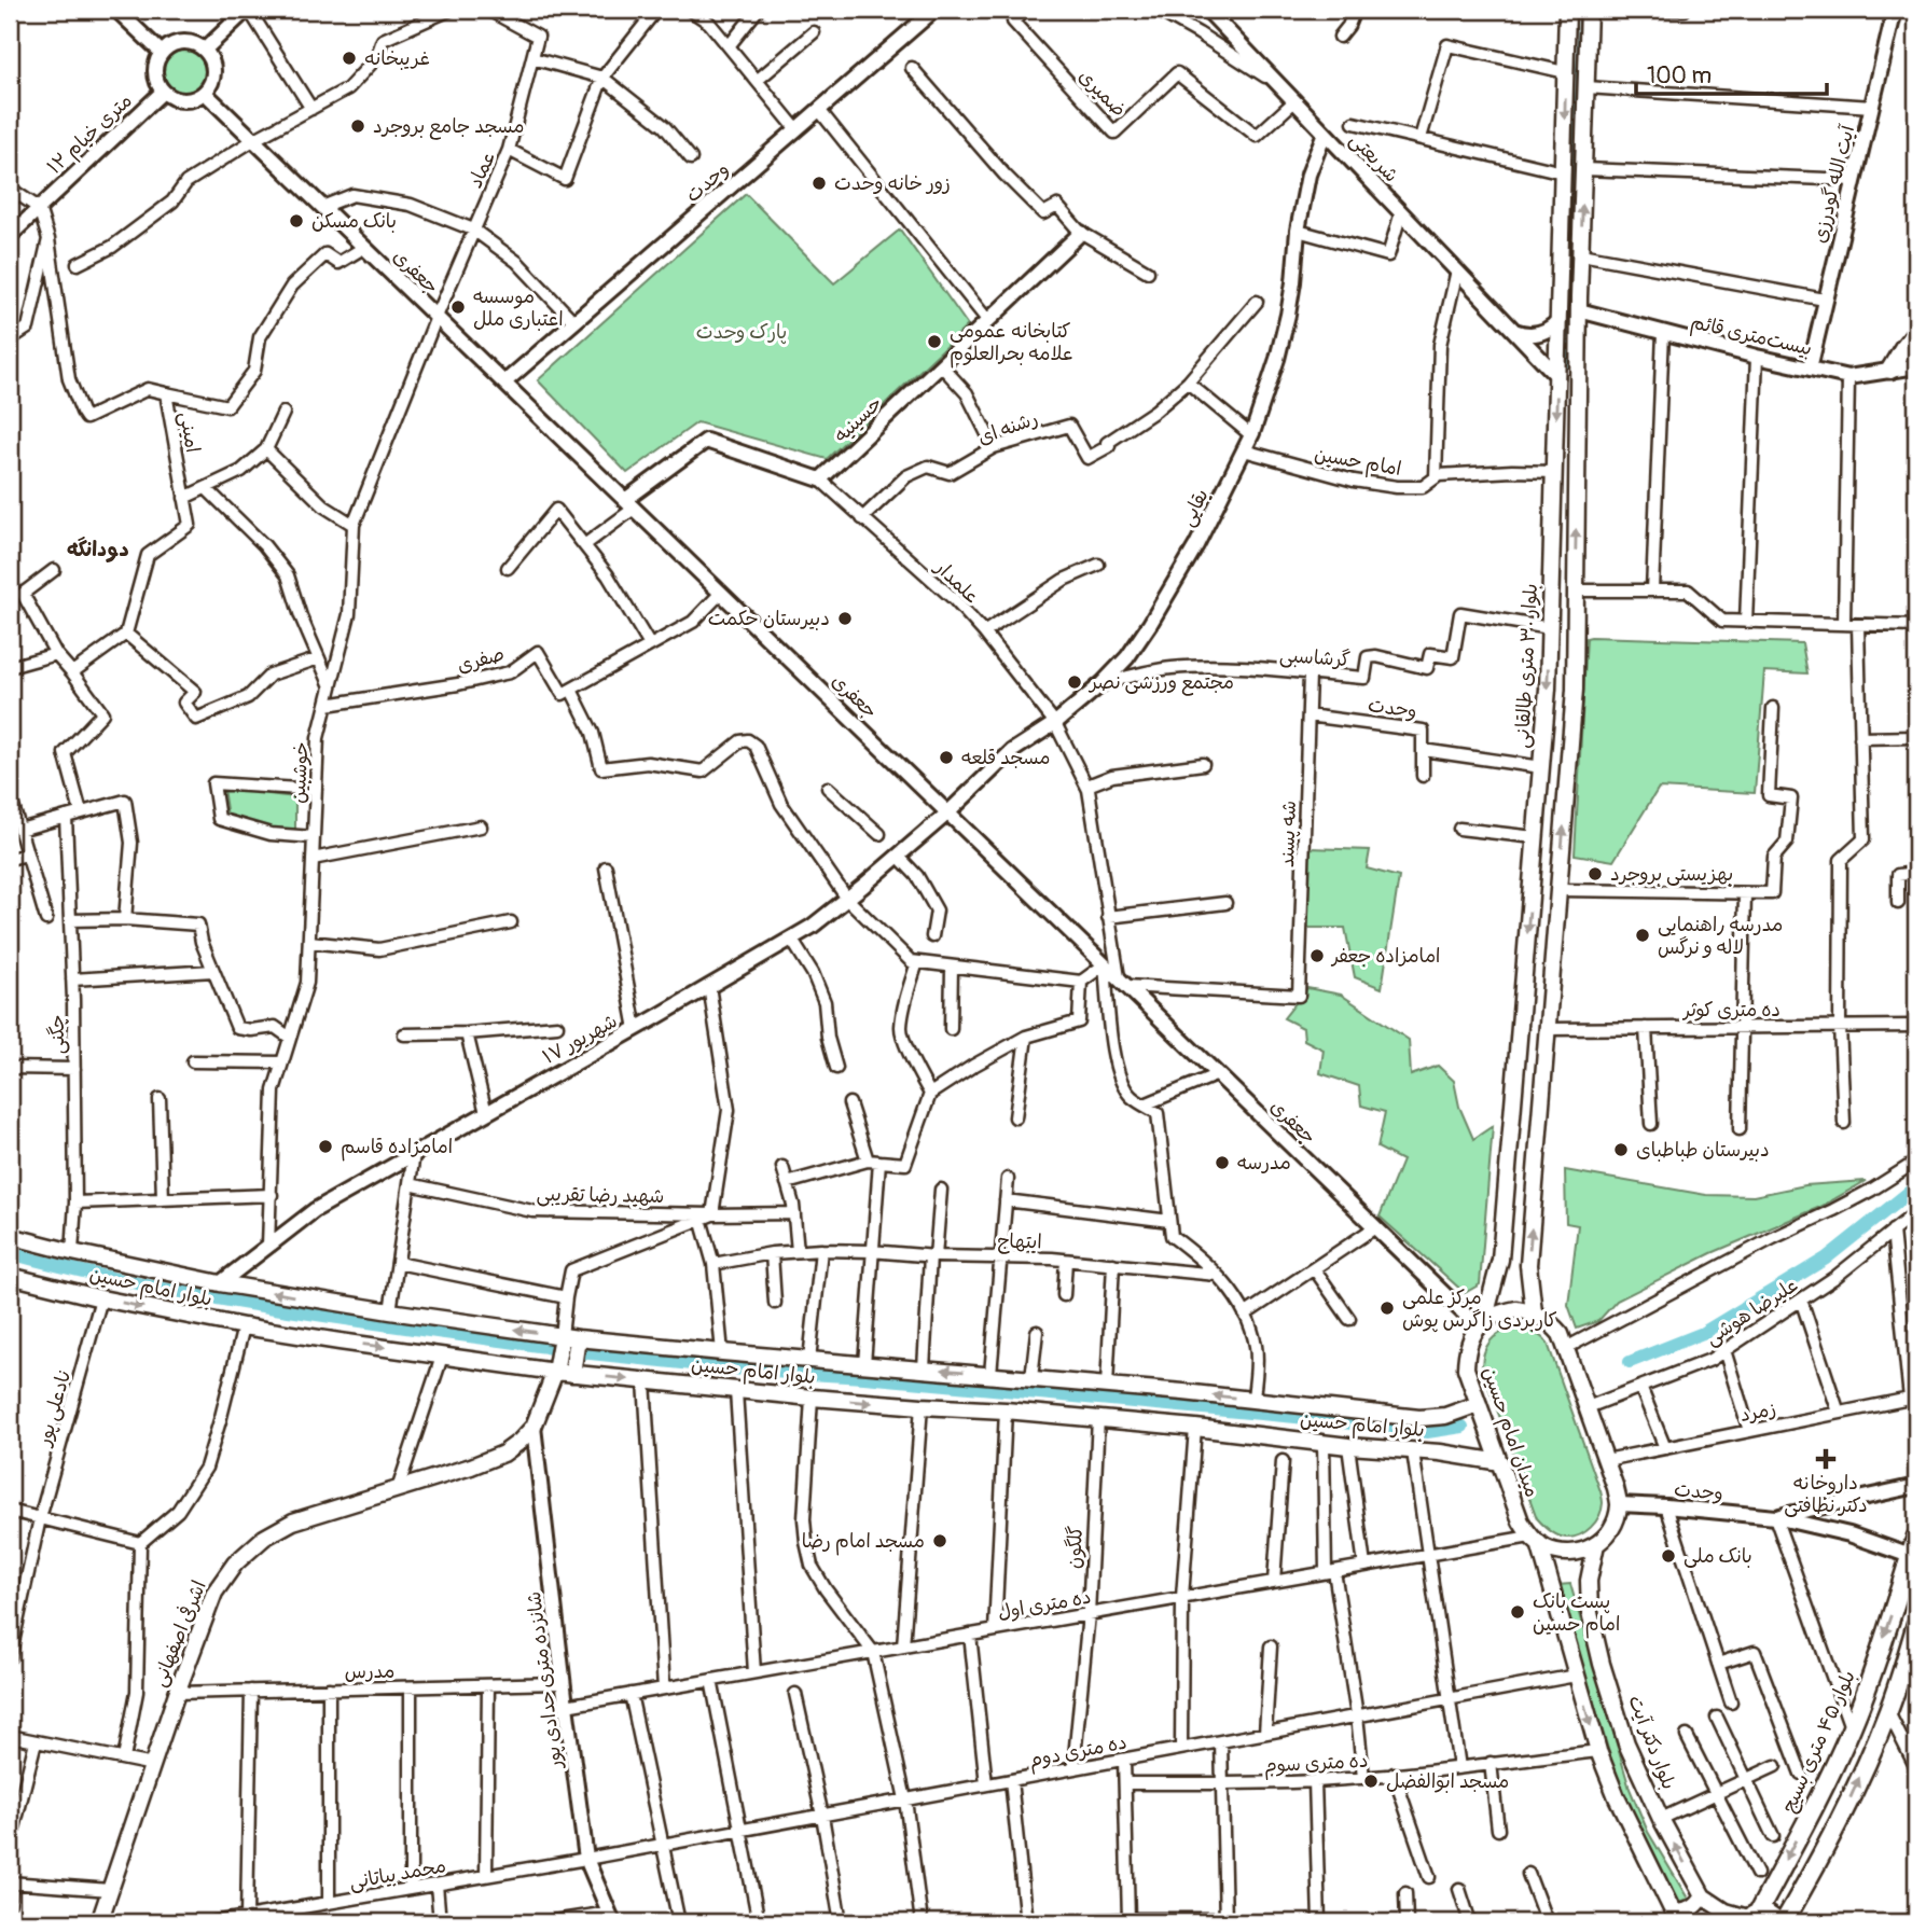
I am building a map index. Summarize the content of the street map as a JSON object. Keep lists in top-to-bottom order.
{
  "streets": {
    "main road": [
      "بلوار ۳۰ متری طالقانی",
      "بلوار امام حسین",
      "میدان امام حسین",
      "اشرفی اصفهانی",
      "بلوار ۴۵ متری بسیج",
      "بلوار دکتر آیت"
    ],
    "street": [
      "ضمیری",
      "۱۲ متری خیام",
      "شریعتی",
      "عماد",
      "وحدت",
      "آیت الله گودرزی",
      "جعفری",
      "بیست‌متری قائم",
      "حسینیه",
      "رشنه ای",
      "امینی",
      "امام حسین",
      "بقایی",
      "علمدار",
      "گرشاسبی",
      "صفری",
      "خوشبین",
      "شه پسند",
      "ده متری کوثر",
      "چگنی",
      "۱۷ شهریور",
      "شهید رضا تقریبی",
      "ابتهاج",
      "علیرضا هوشی",
      "نادعلی پور",
      "زمرد",
      "گلگون",
      "ده متری اول",
      "مدرس",
      "شانزده متری حدادی پور",
      "ده متری دوم",
      "ده متری سوم",
      "محمد بیاتانی"
    ]
  },
  "crossings": [
    ["ضمیری", "شریعتی"],
    ["۱۲ متری خیام", "جعفری"],
    ["شریعتی", "بقایی"],
    ["شریعتی", "بلوار ۳۰ متری طالقانی"],
    ["عماد", "جعفری"],
    ["عماد", "خوشبین"],
    ["وحدت", "جعفری"],
    ["وحدت", "شه پسند"],
    ["وحدت", "بلوار ۴۵ متری بسیج"],
    ["آیت الله گودرزی", "بیست‌متری قائم"],
    ["جعفری", "امینی"],
    ["جعفری", "بقایی"],
    ["جعفری", "علمدار"],
    ["جعفری", "بلوار ۳۰ متری طالقانی"],
    ["جعفری", "خوشبین"],
    ["جعفری", "شه پسند"],
    ["جعفری", "۱۷ شهریور"],
    ["جعفری", "میدان امام حسین"],
    ["حسینیه", "علمدار"],
    ["رشنه ای", "علمدار"],
    ["امام حسین", "بقایی"],
    ["امام حسین", "بلوار ۳۰ متری طالقانی"],
    ["بقایی", "علمدار"],
    ["بقایی", "گرشاسبی"],
    ["بقایی", "۱۷ شهریور"],
    ["علمدار", "شه پسند"],
    ["گرشاسبی", "بلوار ۳۰ متری طالقانی"],
    ["گرشاسبی", "شه پسند"],
    ["صفری", "خوشبین"],
    ["بلوار ۳۰ متری طالقانی", "میدان امام حسین"],
    ["خوشبین", "۱۷ شهریور"],
    ["چگنی", "بلوار امام حسین"],
    ["۱۷ شهریور", "بلوار امام حسین"],
    ["بلوار امام حسین", "نادعلی پور"],
    ["بلوار امام حسین", "میدان امام حسین"],
    ["بلوار امام حسین", "گلگون"],
    ["بلوار امام حسین", "اشرفی اصفهانی"],
    ["میدان امام حسین", "ده متری اول"],
    ["گلگون", "ده متری اول"],
    ["گلگون", "ده متری دوم"],
    ["ده متری اول", "شانزده متری حدادی پور"],
    ["اشرفی اصفهانی", "مدرس"],
    ["اشرفی اصفهانی", "شانزده متری حدادی پور"],
    ["مدرس", "شانزده متری حدادی پور"],
    ["شانزده متری حدادی پور", "ده متری دوم"],
    ["شانزده متری حدادی پور", "محمد بیاتانی"],
    ["ده متری دوم", "محمد بیاتانی"]
  ],
  "districts": ["دودانگه"],
  "parks": ["پارک وحدت"],
  "places": {
    "other": [
      "غریبخانه",
      "مسجد جامع بروجرد",
      "زور خانه وحدت",
      "بانک مسکن",
      "موسسه اعتباری ملل",
      "کتابخانه عمومی علامه بحرالعلوم",
      "دبیرستان حکمت",
      "مجتمع ورزشی نصر",
      "مسجد قلعه",
      "بهزیستی بروجرد",
      "مدرسه راهنمایی لاله و نرگس",
      "امامزاده جعفر",
      "امامزاده قاسم",
      "دبیرستان طباطبای",
      "مدرسه",
      "مرکز علمی کاربردی زاگرس پوش",
      "مسجد امام رضا",
      "بانک ملی",
      "پست بانک امام حسین",
      "مسجد ابوالفضل"
    ],
    "health": ["داروخانه دکتر نظافتی"]
  },
  "scale_bar": "100 m"
}
